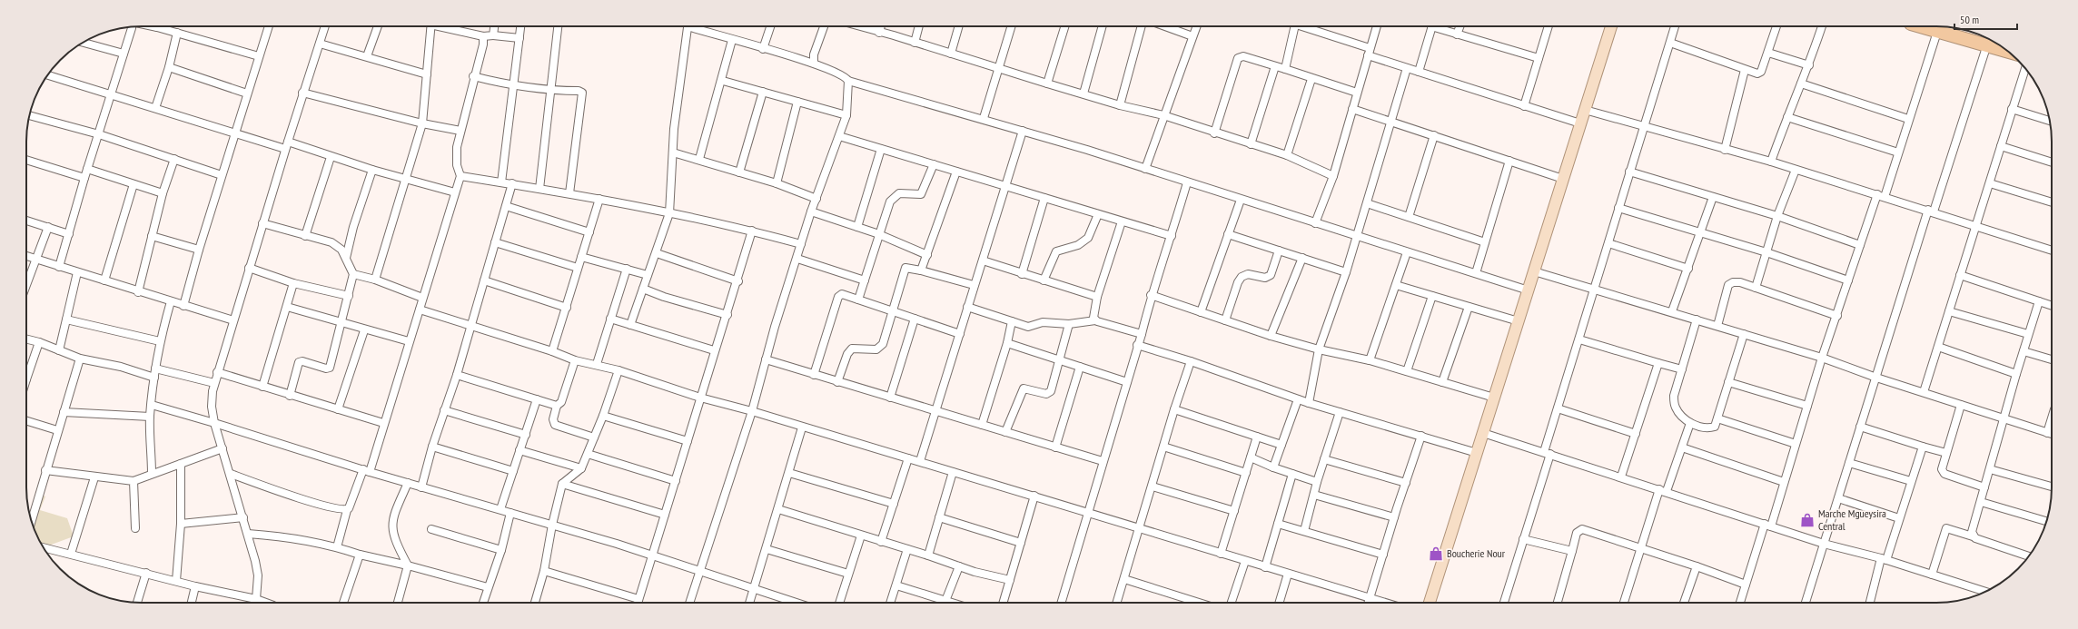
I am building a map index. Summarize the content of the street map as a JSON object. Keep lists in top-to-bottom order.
{
  "places": {
    "shop": ["Marche Mgueysira Central", "Boucherie Nour"]
  },
  "scale_bar": "50 m"
}
